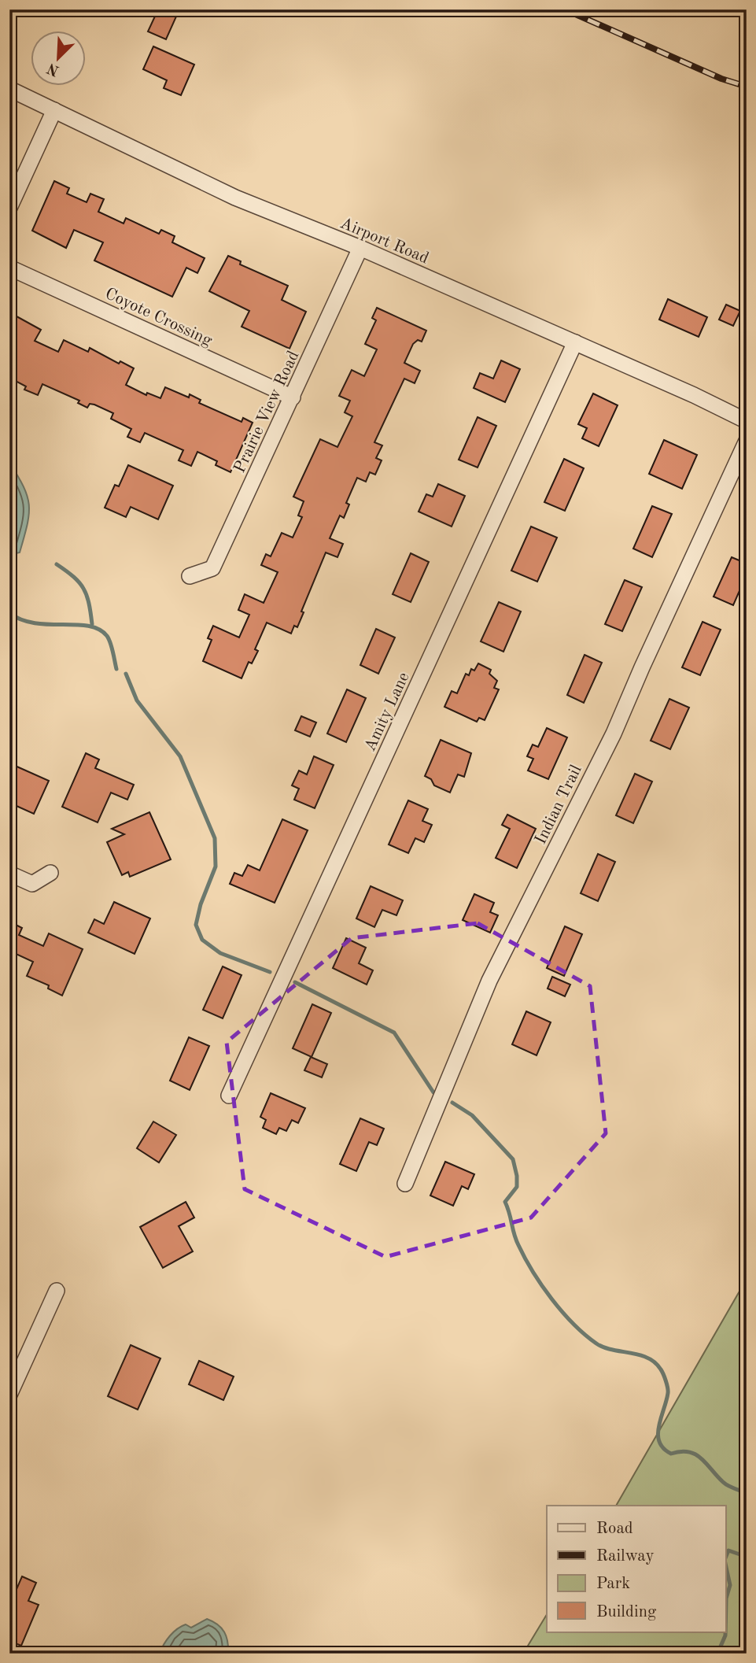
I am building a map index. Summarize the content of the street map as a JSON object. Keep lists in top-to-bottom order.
{
  "streets": {
    "street": [
      "Airport Road",
      "Coyote Crossing",
      "Prairie View Road",
      "Amity Lane",
      "Indian Trail"
    ]
  },
  "crossings": [
    ["Airport Road", "Prairie View Road"],
    ["Airport Road", "Amity Lane"],
    ["Coyote Crossing", "Prairie View Road"]
  ],
  "legend": [
    "Road",
    "Railway",
    "Park",
    "Building"
  ],
  "north": "bottom left"
}
